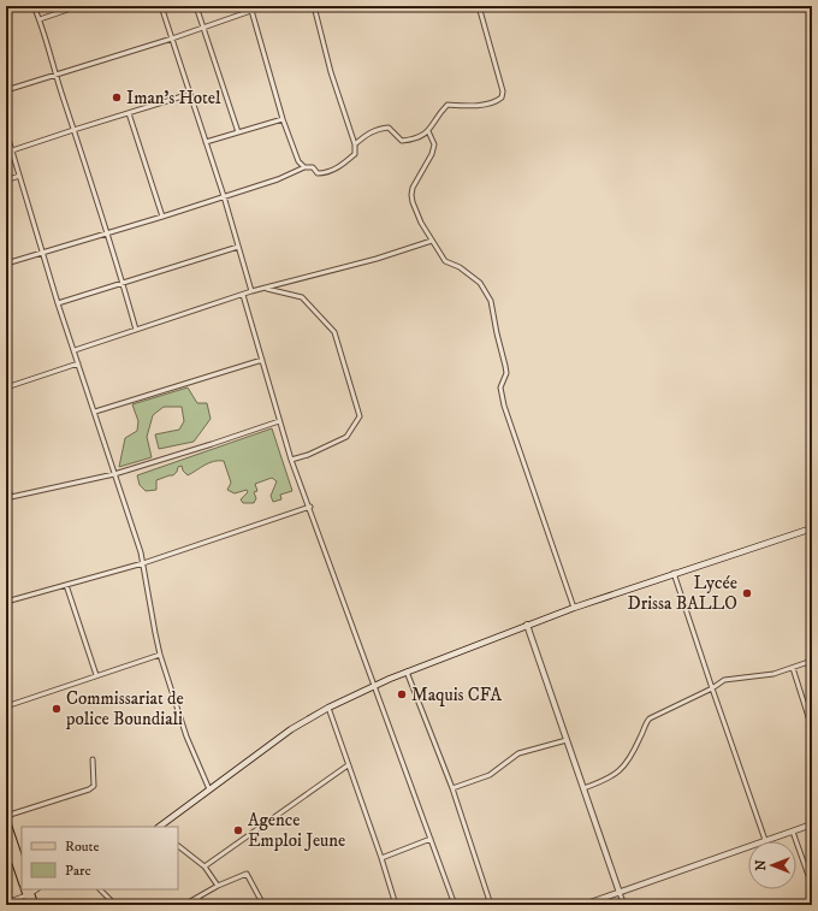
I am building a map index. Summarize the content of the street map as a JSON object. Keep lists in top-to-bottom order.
{
  "places": [
    "Iman's Hotel",
    "Lycée Drissa BALLO",
    "Maquis CFA",
    "Commissariat de police Boundiali",
    "Agence Emploi Jeune"
  ],
  "legend": ["Route", "Parc"],
  "north": "left"
}
